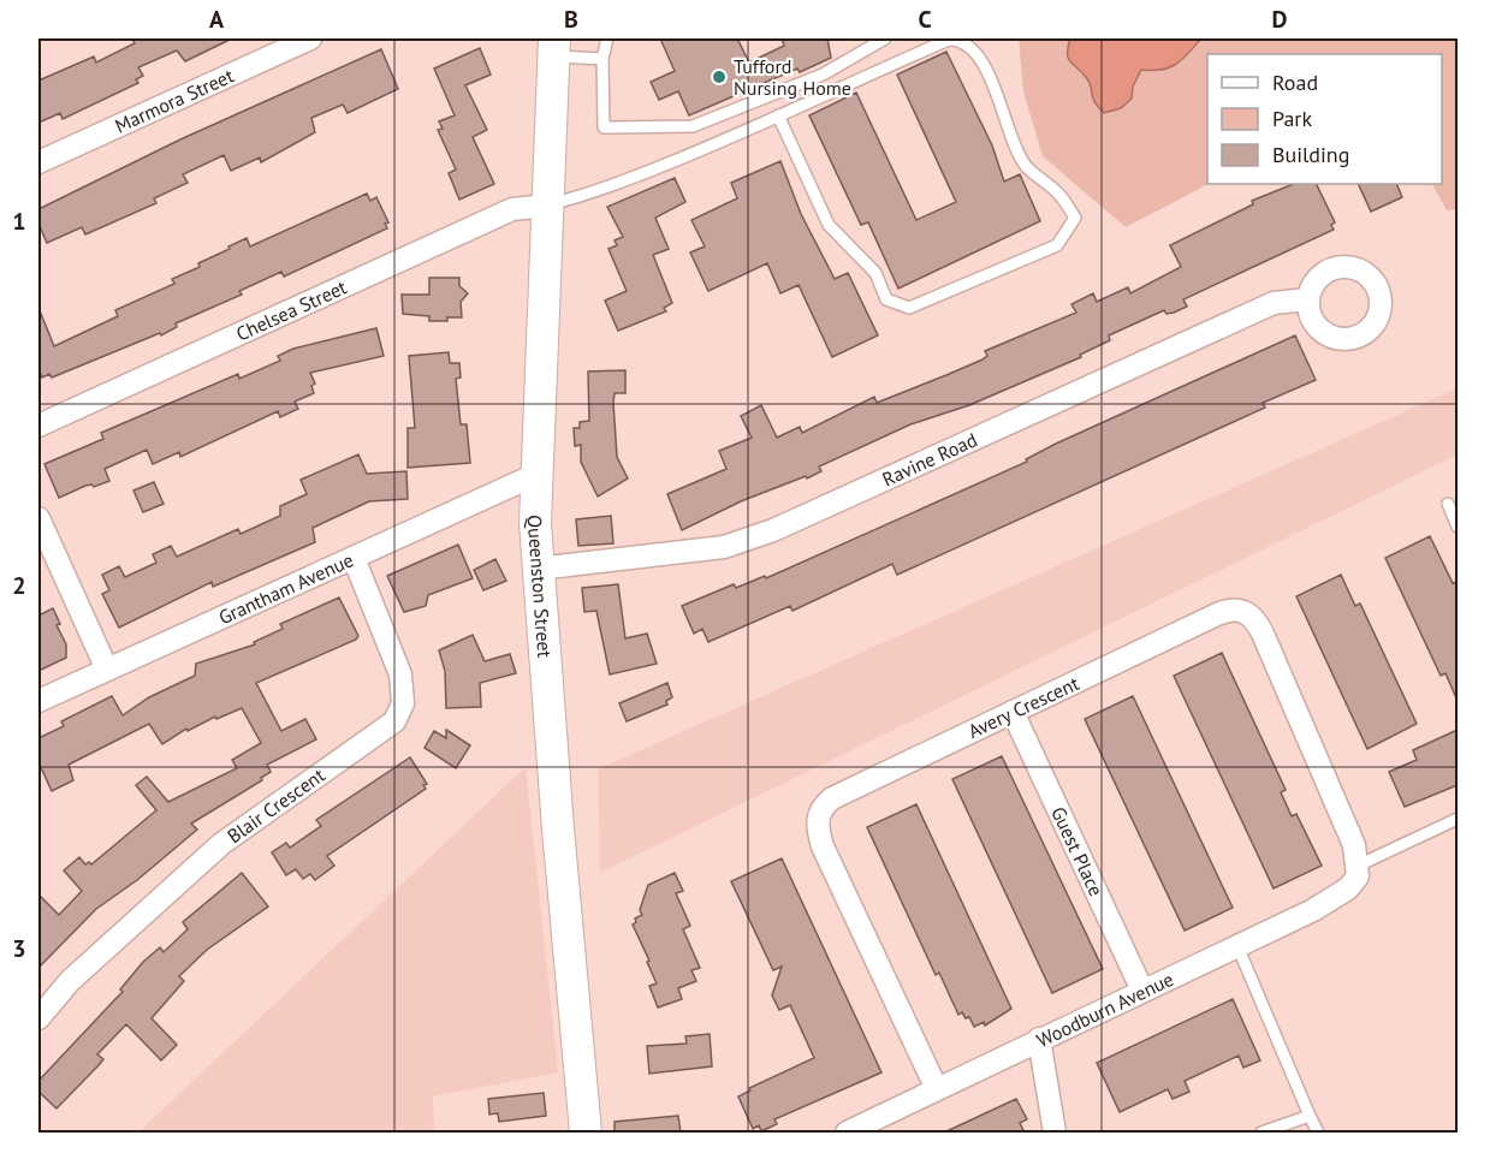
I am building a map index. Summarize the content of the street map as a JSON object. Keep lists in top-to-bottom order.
{
  "streets": {
    "main road": ["Queenston Street"],
    "street": [
      "Marmora Street",
      "Chelsea Street",
      "Ravine Road",
      "Grantham Avenue",
      "Avery Crescent",
      "Blair Crescent",
      "Guest Place",
      "Woodburn Avenue"
    ]
  },
  "crossings": [
    ["Chelsea Street", "Queenston Street"],
    ["Ravine Road", "Queenston Street"],
    ["Queenston Street", "Grantham Avenue"],
    ["Grantham Avenue", "Blair Crescent"],
    ["Avery Crescent", "Guest Place"],
    ["Avery Crescent", "Woodburn Avenue"],
    ["Guest Place", "Woodburn Avenue"]
  ],
  "places": ["Tufford Nursing Home"],
  "legend": ["Road", "Park", "Building"],
  "grid": {
    "columns": [
      "A",
      "B",
      "C",
      "D"
    ],
    "rows": ["1", "2", "3"]
  }
}
